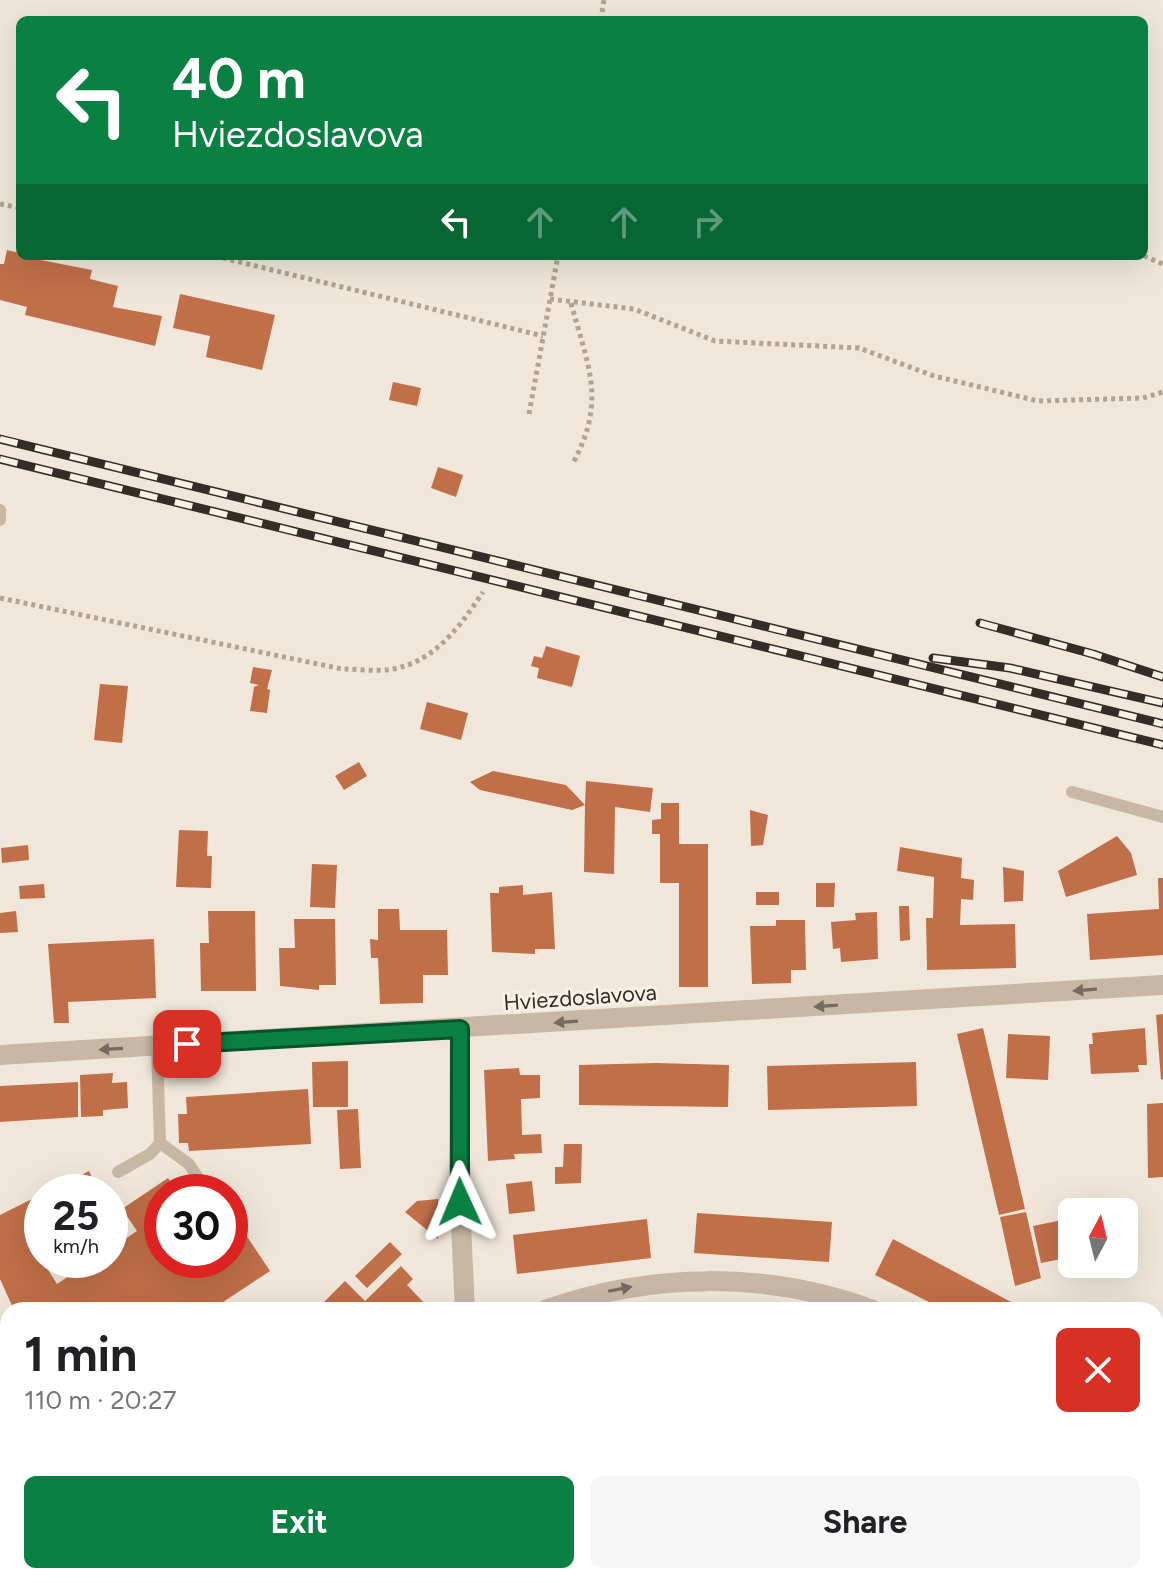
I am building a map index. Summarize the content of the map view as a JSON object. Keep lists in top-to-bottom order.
{
  "streets": {
    "street": ["Hviezdoslavova"]
  },
  "one_way": ["Hviezdoslavova"],
  "north": "top",
  "page": {
    "turn": ["40 m", "Hviezdoslavova"],
    "speed": "25 km/h",
    "limit": "30",
    "heading": ["1 min", "110 m · 20:27"],
    "buttons": ["Exit", "Share"]
  }
}
